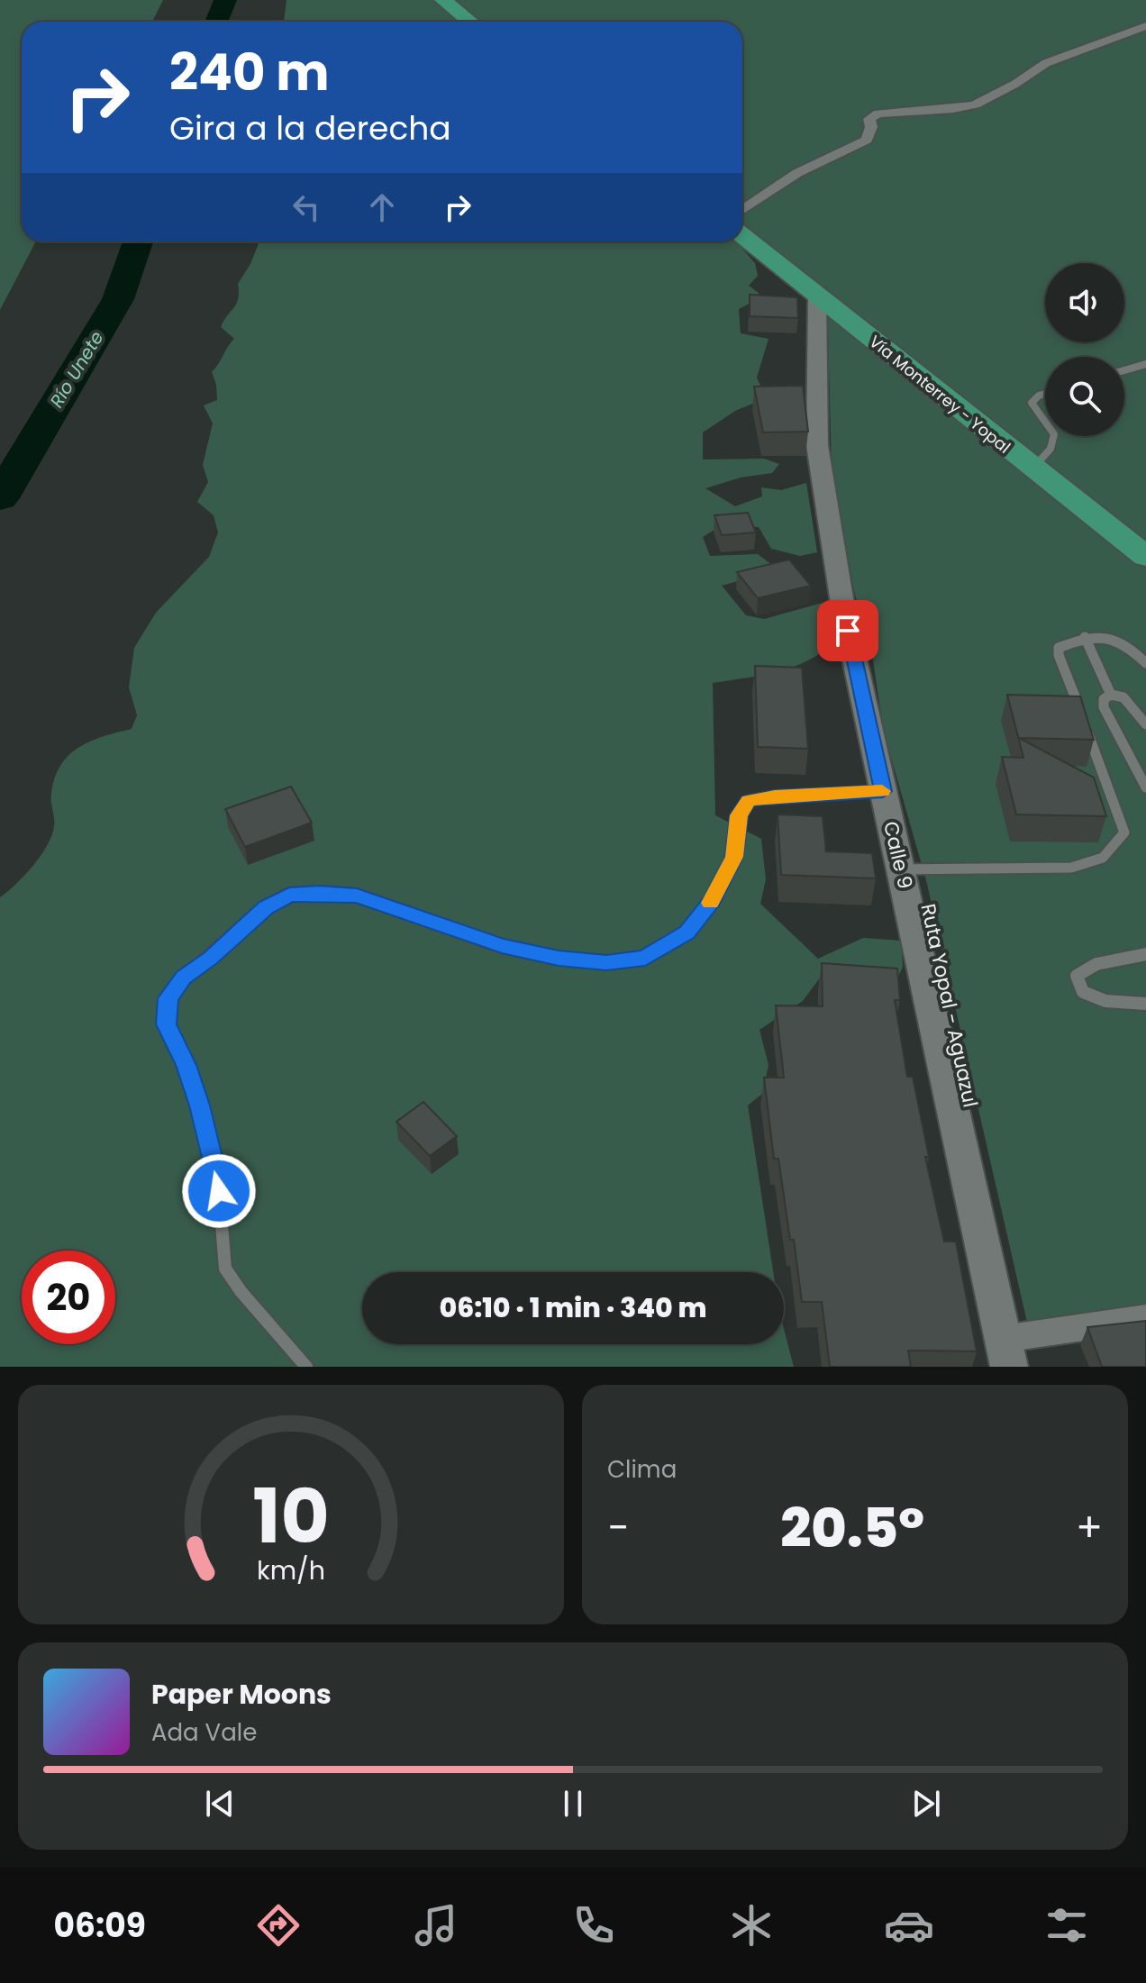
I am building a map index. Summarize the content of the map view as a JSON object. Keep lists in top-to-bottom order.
{
  "streets": {
    "lane": ["Ruta Yopal - Aguazul"]
  },
  "water": ["Río Unete"],
  "page": {
    "turn": ["240 m", "Gira a la derecha"],
    "limit": "20",
    "trip": "06:10 · 1 min · 340 m",
    "tile": "Clima",
    "heat": ["−", "20.5°", "+"],
    "song": ["Paper Moons", "Ada Vale"],
    "tabs": "06:09",
    "gauge": ["10", "km/h"]
  }
}
